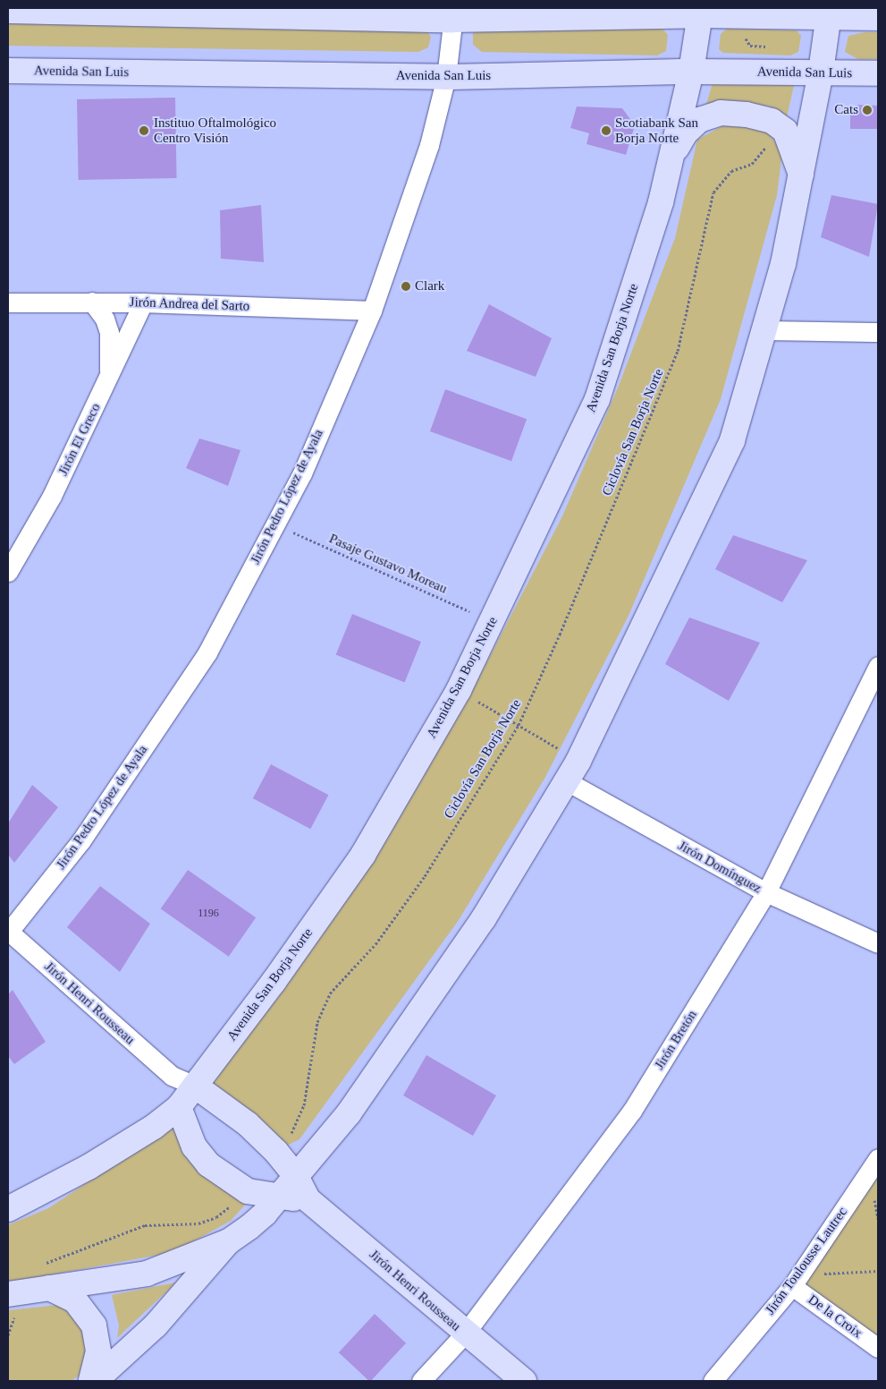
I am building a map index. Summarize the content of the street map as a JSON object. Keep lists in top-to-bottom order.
{
  "streets": {
    "main road": ["Avenida San Luis", "Avenida San Borja Norte", "Jirón Henri Rousseau"],
    "street": [
      "Jirón Andrea del Sarto",
      "Jirón El Greco",
      "Jirón Pedro López de Ayala",
      "Jirón Domínguez",
      "Jirón Bretón",
      "Jirón Toulousse Lautrec",
      "De la Croix"
    ],
    "path": ["Ciclovía San Borja Norte", "Pasaje Gustavo Moreau"]
  },
  "crossings": [
    ["Avenida San Luis", "Avenida San Borja Norte"],
    ["Avenida San Luis", "Jirón Pedro López de Ayala"],
    ["Jirón Andrea del Sarto", "Jirón El Greco"],
    ["Jirón Andrea del Sarto", "Jirón Pedro López de Ayala"],
    ["Avenida San Borja Norte", "Pasaje Gustavo Moreau"],
    ["Avenida San Borja Norte", "Jirón Henri Rousseau"],
    ["Ciclovía San Borja Norte", "Jirón Henri Rousseau"],
    ["Jirón Pedro López de Ayala", "Pasaje Gustavo Moreau"],
    ["Jirón Pedro López de Ayala", "Jirón Henri Rousseau"],
    ["Jirón Domínguez", "Jirón Bretón"],
    ["Jirón Henri Rousseau", "Jirón Bretón"],
    ["Jirón Toulousse Lautrec", "De la Croix"]
  ],
  "places": [
    "Cats",
    "Instituo Oftalmológico Centro Visión",
    "Scotiabank San Borja Norte",
    "Clark"
  ],
  "house_numbers": ["1196"]
}
